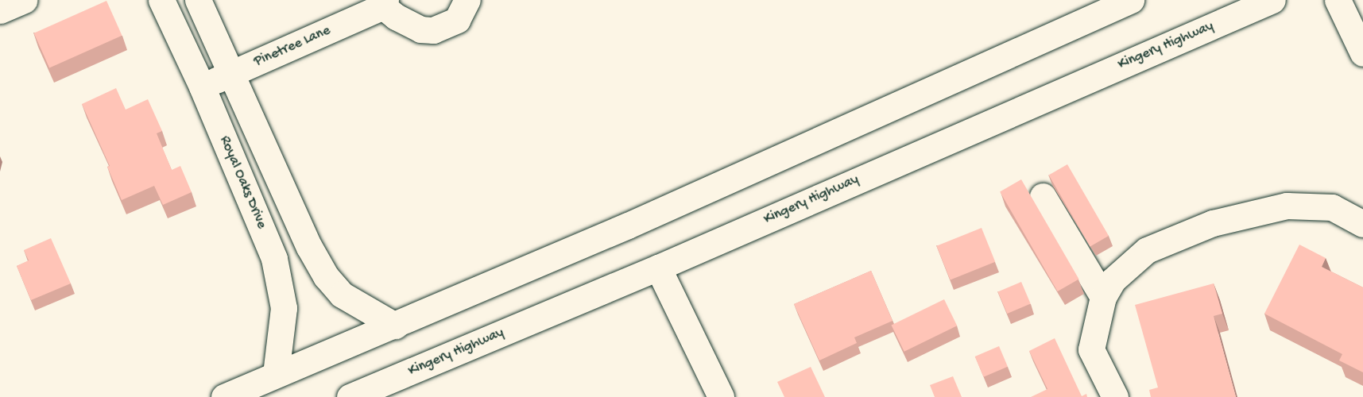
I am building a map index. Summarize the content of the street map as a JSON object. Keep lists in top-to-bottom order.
{
  "streets": {
    "main road": ["Kingery Highway", "Pinetree Lane", "Royal Oaks Drive"]
  },
  "crossings": [
    ["Pinetree Lane", "Royal Oaks Drive"]
  ]
}
